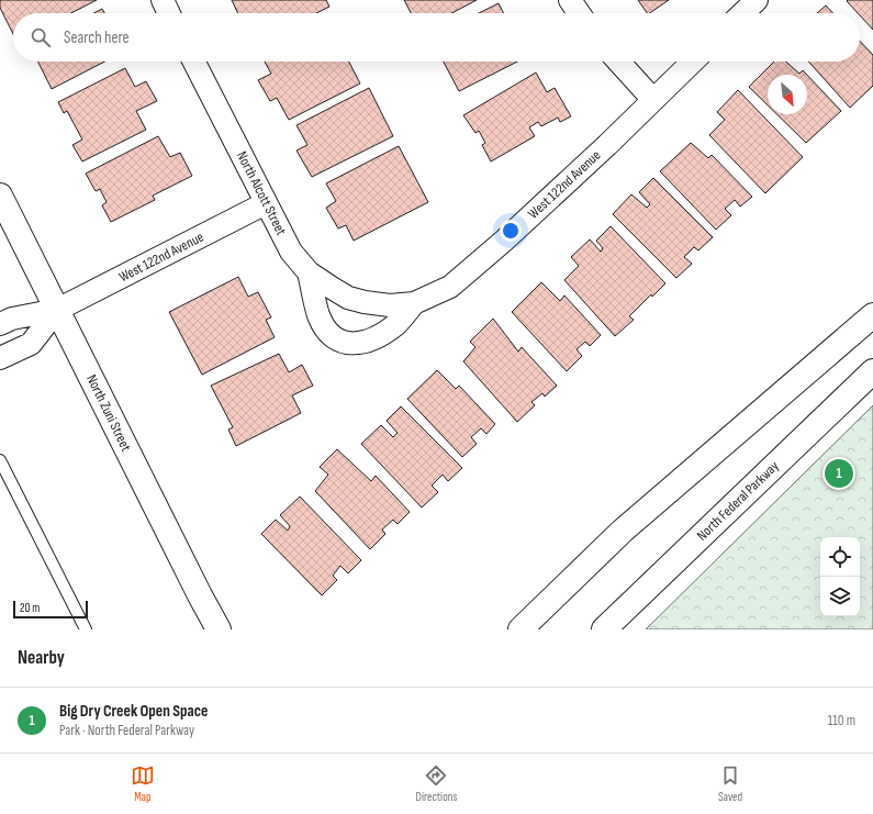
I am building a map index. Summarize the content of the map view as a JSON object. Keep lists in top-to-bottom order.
{
  "streets": {
    "main road": ["North Zuni Street", "North Federal Parkway"],
    "street": ["West 122nd Avenue", "North Alcott Street"]
  },
  "crossings": [
    ["West 122nd Avenue", "North Alcott Street"],
    ["West 122nd Avenue", "North Zuni Street"]
  ],
  "scale_bar": "20 m",
  "north": "bottom right",
  "page": {
    "search": "Search here",
    "pins": "1",
    "scale": "20 m",
    "heading": "Nearby",
    "list": [
      {
        "mark": "1",
        "name": "Big Dry Creek Open Space",
        "note": "Park · North Federal Parkway",
        "value": "110 m"
      }
    ],
    "nav": ["Map", "Directions", "Saved"]
  }
}
